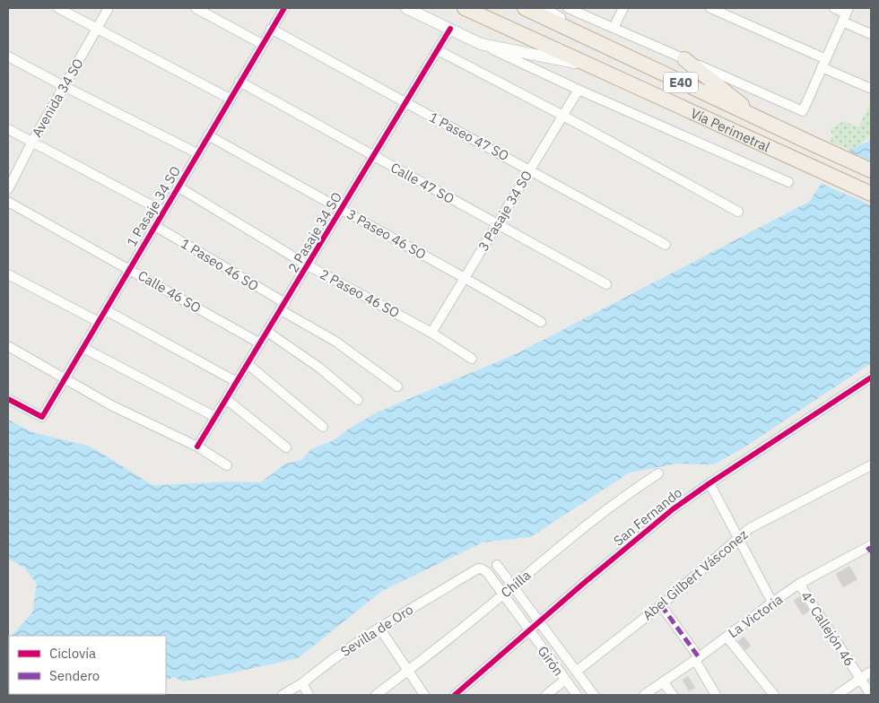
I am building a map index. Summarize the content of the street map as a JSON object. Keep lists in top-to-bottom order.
{
  "streets": {
    "highway": ["E40", "Vía Perimetral"],
    "street": [
      "Avenida 34 SO",
      "1 Paseo 47 SO",
      "Calle 47 SO",
      "1 Pasaje 34 SO",
      "3 Pasaje 34 SO",
      "2 Pasaje 34 SO",
      "3 Paseo 46 SO",
      "1 Paseo 46 SO",
      "Calle 46 SO",
      "2 Paseo 46 SO",
      "San Fernando",
      "Abel Gilbert Vásconez",
      "Chilla",
      "La Victoria",
      "4° Callejón 46",
      "Sevilla de Oro",
      "Girón"
    ]
  },
  "crossings": [
    ["Vía Perimetral", "2 Pasaje 34 SO"],
    ["1 Paseo 47 SO", "1 Pasaje 34 SO"],
    ["1 Paseo 47 SO", "3 Pasaje 34 SO"],
    ["1 Paseo 47 SO", "2 Pasaje 34 SO"],
    ["Calle 47 SO", "1 Pasaje 34 SO"],
    ["Calle 47 SO", "3 Pasaje 34 SO"],
    ["Calle 47 SO", "2 Pasaje 34 SO"],
    ["1 Pasaje 34 SO", "3 Paseo 46 SO"],
    ["1 Pasaje 34 SO", "1 Paseo 46 SO"],
    ["1 Pasaje 34 SO", "Calle 46 SO"],
    ["1 Pasaje 34 SO", "2 Paseo 46 SO"],
    ["3 Pasaje 34 SO", "3 Paseo 46 SO"],
    ["3 Pasaje 34 SO", "2 Paseo 46 SO"],
    ["2 Pasaje 34 SO", "3 Paseo 46 SO"],
    ["2 Pasaje 34 SO", "1 Paseo 46 SO"],
    ["2 Pasaje 34 SO", "Calle 46 SO"],
    ["2 Pasaje 34 SO", "2 Paseo 46 SO"],
    ["San Fernando", "Girón"],
    ["Abel Gilbert Vásconez", "Girón"],
    ["Chilla", "Girón"],
    ["La Victoria", "4° Callejón 46"],
    ["Sevilla de Oro", "Girón"]
  ],
  "legend": ["Ciclovía", "Sendero"]
}
